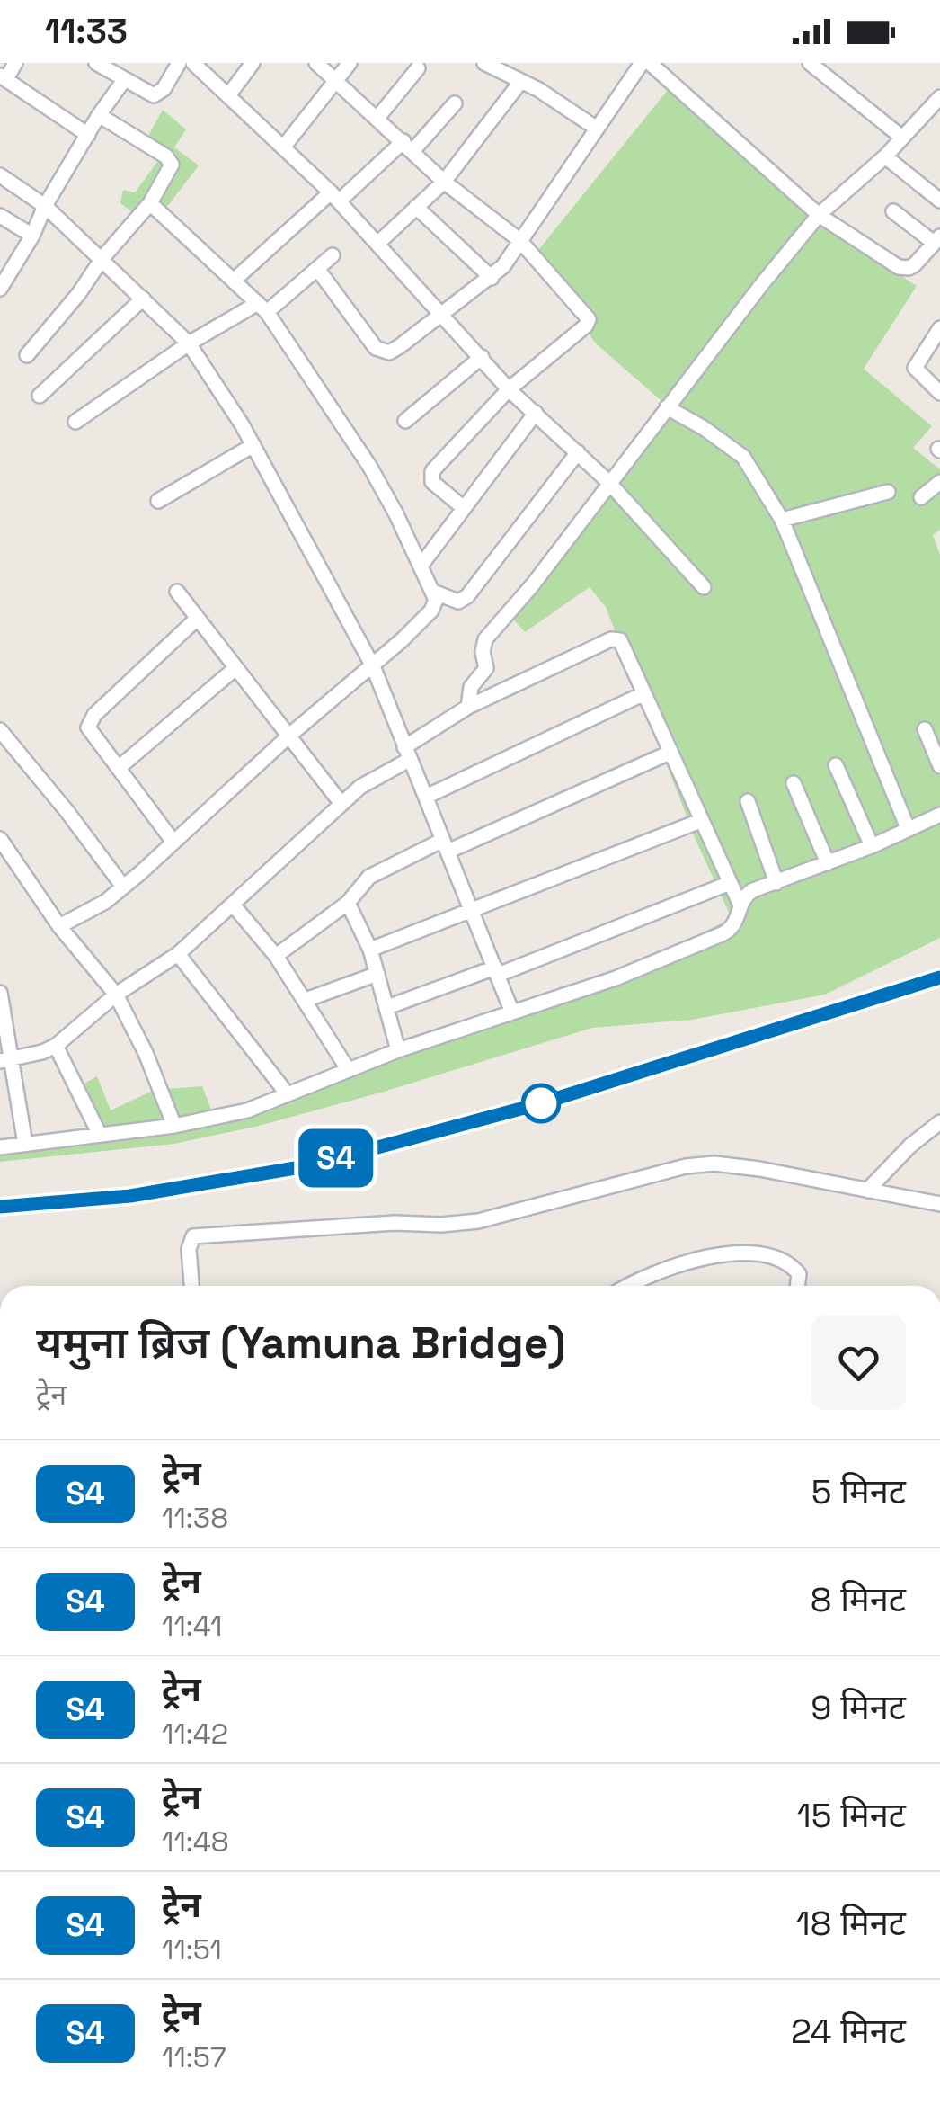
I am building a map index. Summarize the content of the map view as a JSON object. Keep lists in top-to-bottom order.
{
  "page": {
    "status": "11:33",
    "on_map": "S4",
    "heading": ["यमुना ब्रिज (Yamuna Bridge)", "ट्रेन"],
    "list": [
      {
        "mark": "S4",
        "name": "ट्रेन",
        "note": "11:38",
        "value": "5 मिनट"
      },
      {
        "mark": "S4",
        "name": "ट्रेन",
        "note": "11:41",
        "value": "8 मिनट"
      },
      {
        "mark": "S4",
        "name": "ट्रेन",
        "note": "11:42",
        "value": "9 मिनट"
      },
      {
        "mark": "S4",
        "name": "ट्रेन",
        "note": "11:48",
        "value": "15 मिनट"
      },
      {
        "mark": "S4",
        "name": "ट्रेन",
        "note": "11:51",
        "value": "18 मिनट"
      },
      {
        "mark": "S4",
        "name": "ट्रेन",
        "note": "11:57",
        "value": "24 मिनट"
      }
    ]
  }
}
